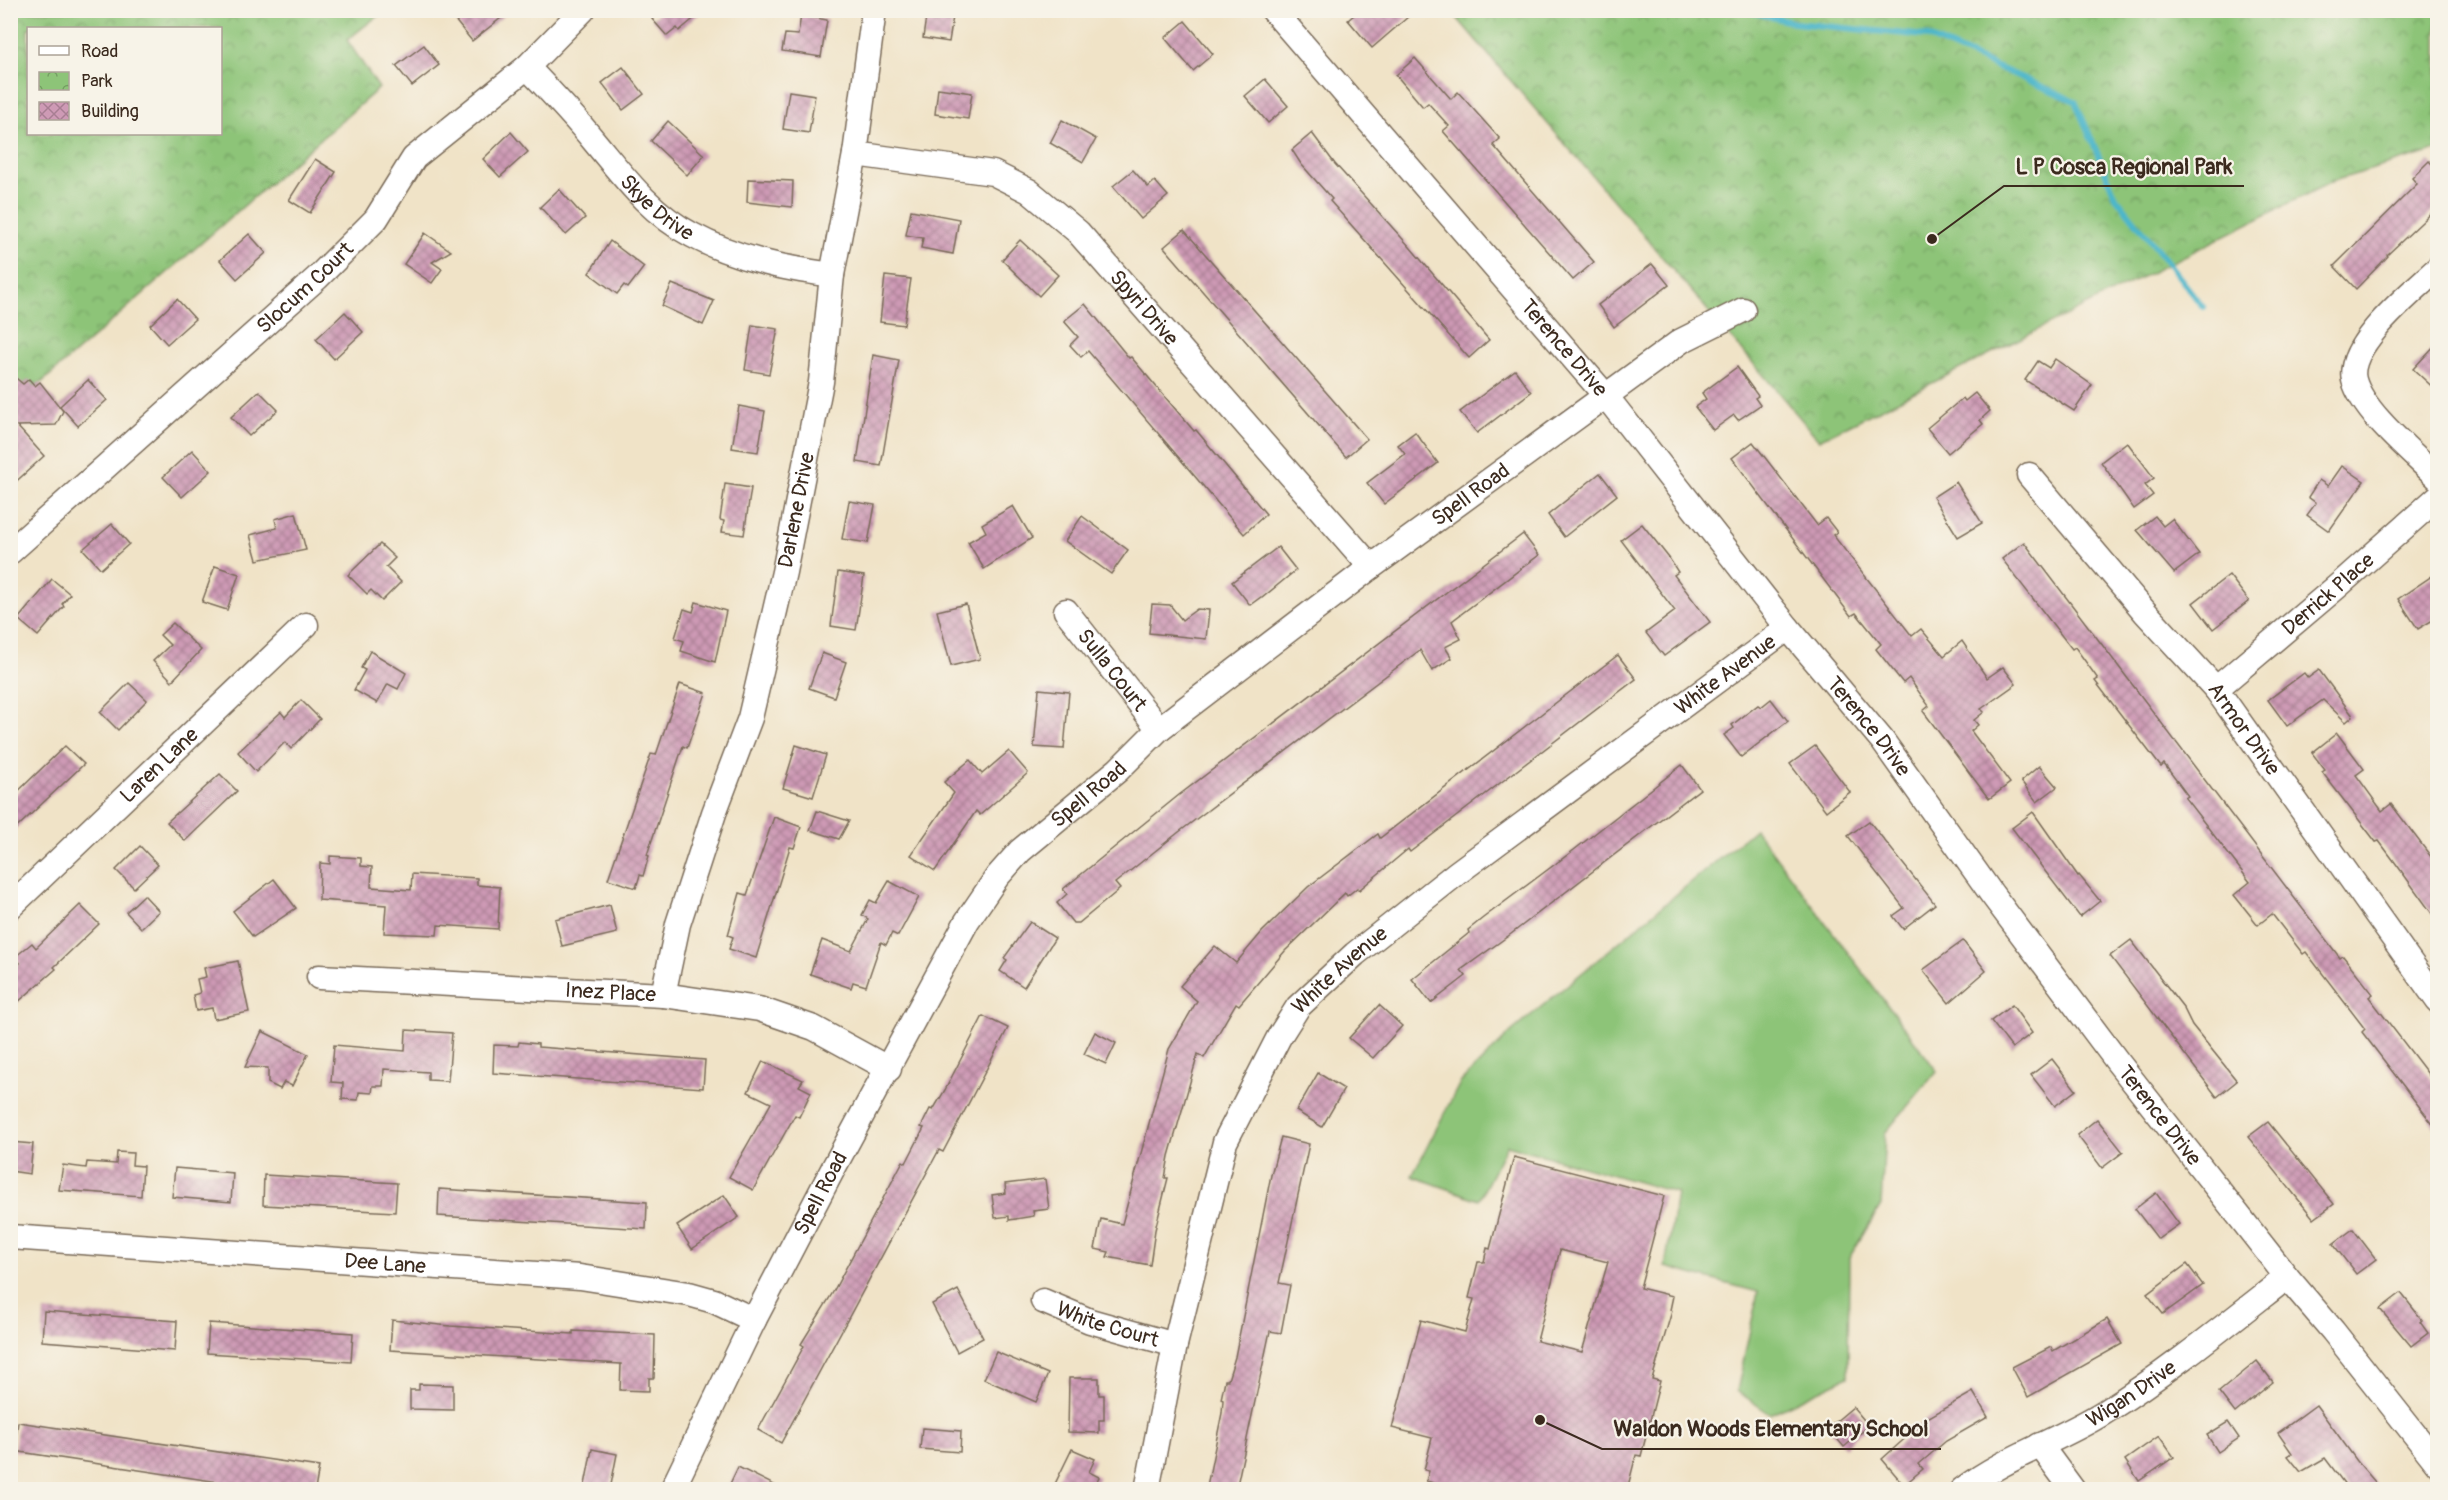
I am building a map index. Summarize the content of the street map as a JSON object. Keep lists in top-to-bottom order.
{
  "streets": {
    "street": [
      "Skye Drive",
      "Slocum Court",
      "Spyri Drive",
      "Terence Drive",
      "Spell Road",
      "Darlene Drive",
      "Derrick Place",
      "Sulla Court",
      "White Avenue",
      "Armor Drive",
      "Laren Lane",
      "Inez Place",
      "Dee Lane",
      "White Court",
      "Wigan Drive"
    ]
  },
  "crossings": [
    ["Skye Drive", "Slocum Court"],
    ["Skye Drive", "Darlene Drive"],
    ["Spyri Drive", "Spell Road"],
    ["Spyri Drive", "Darlene Drive"],
    ["Terence Drive", "Spell Road"],
    ["Terence Drive", "White Avenue"],
    ["Terence Drive", "Wigan Drive"],
    ["Spell Road", "Sulla Court"],
    ["Spell Road", "Inez Place"],
    ["Spell Road", "Dee Lane"],
    ["Darlene Drive", "Inez Place"],
    ["Derrick Place", "Armor Drive"],
    ["White Avenue", "White Court"]
  ],
  "places": ["L P Cosca Regional Park", "Waldon Woods Elementary School"],
  "legend": ["Road", "Park", "Building"]
}
